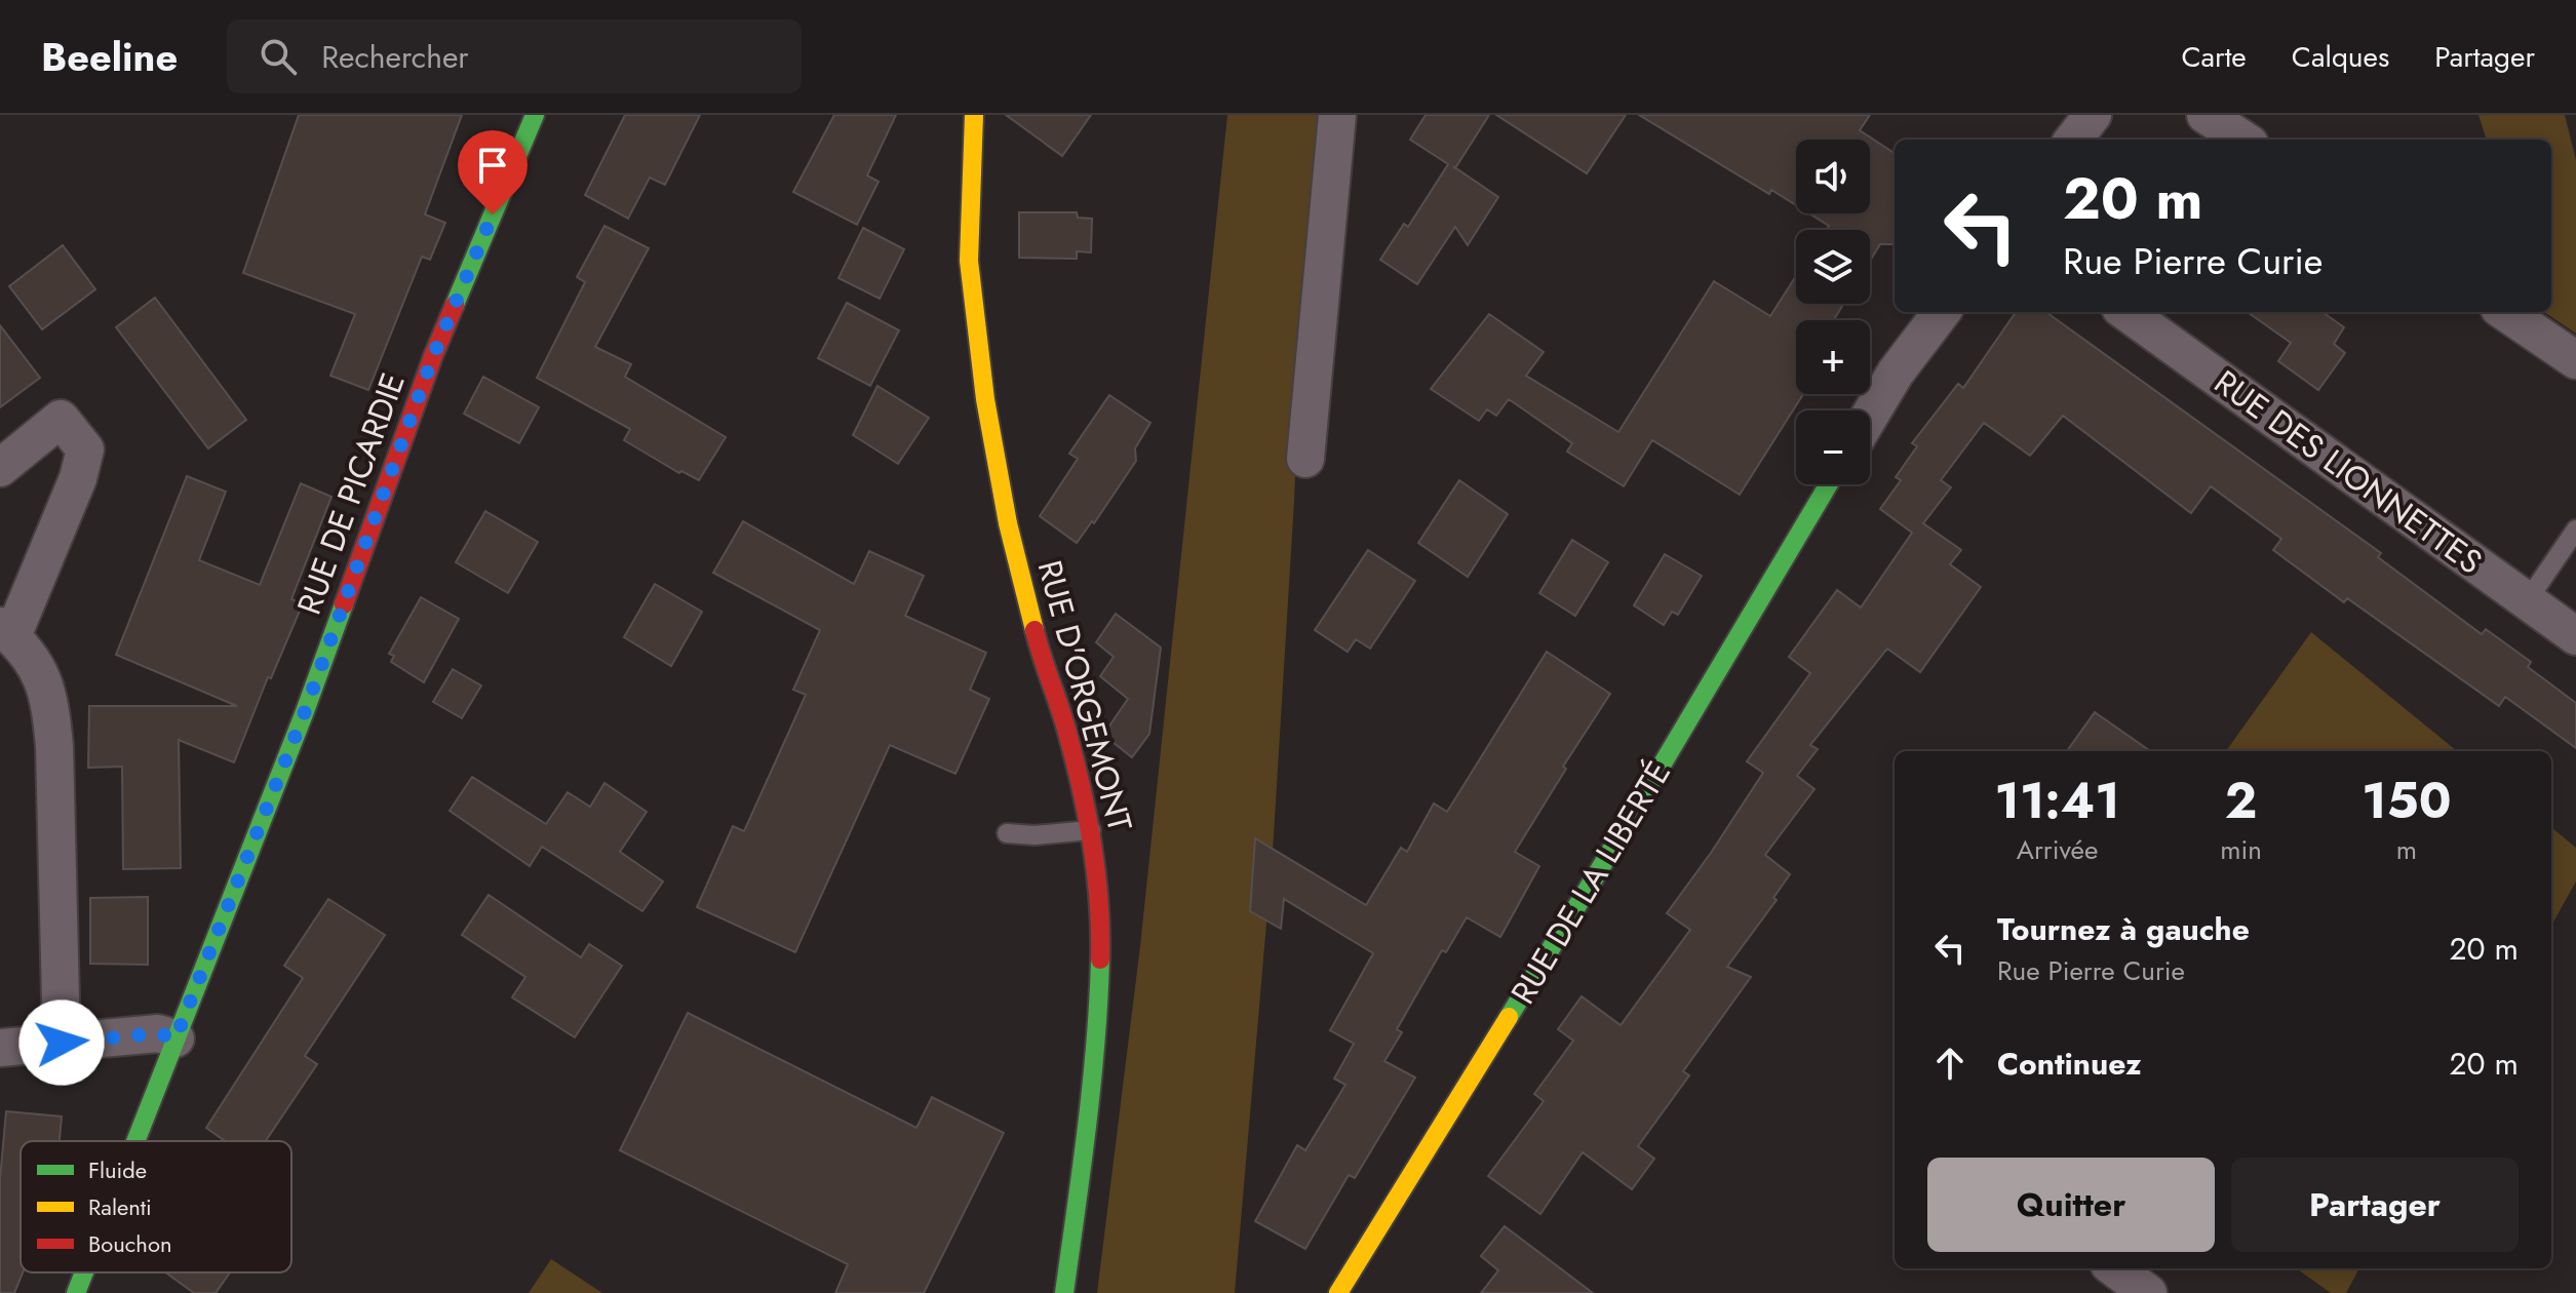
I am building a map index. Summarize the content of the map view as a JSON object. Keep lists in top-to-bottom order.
{
  "streets": {
    "street": [
      "RUE DES LIONNETTES",
      "RUE DE PICARDIE",
      "RUE D'ORGEMONT",
      "RUE DE LA LIBERTÉ"
    ]
  },
  "legend": ["Fluide", "Ralenti", "Bouchon"],
  "page": {
    "header": "Beeline",
    "search": "Rechercher",
    "nav": ["Carte", "Calques", "Partager"],
    "map_buttons": ["+", "−"],
    "turn": ["20 m", "Rue Pierre Curie"],
    "eta": [
      "11:41",
      "Arrivée",
      "2",
      "min",
      "150",
      "m"
    ],
    "list": [
      {
        "name": "Tournez à gauche",
        "note": "Rue Pierre Curie",
        "value": "20 m"
      },
      {
        "name": "Continuez",
        "value": "20 m"
      }
    ],
    "buttons": ["Quitter", "Partager"]
  }
}
